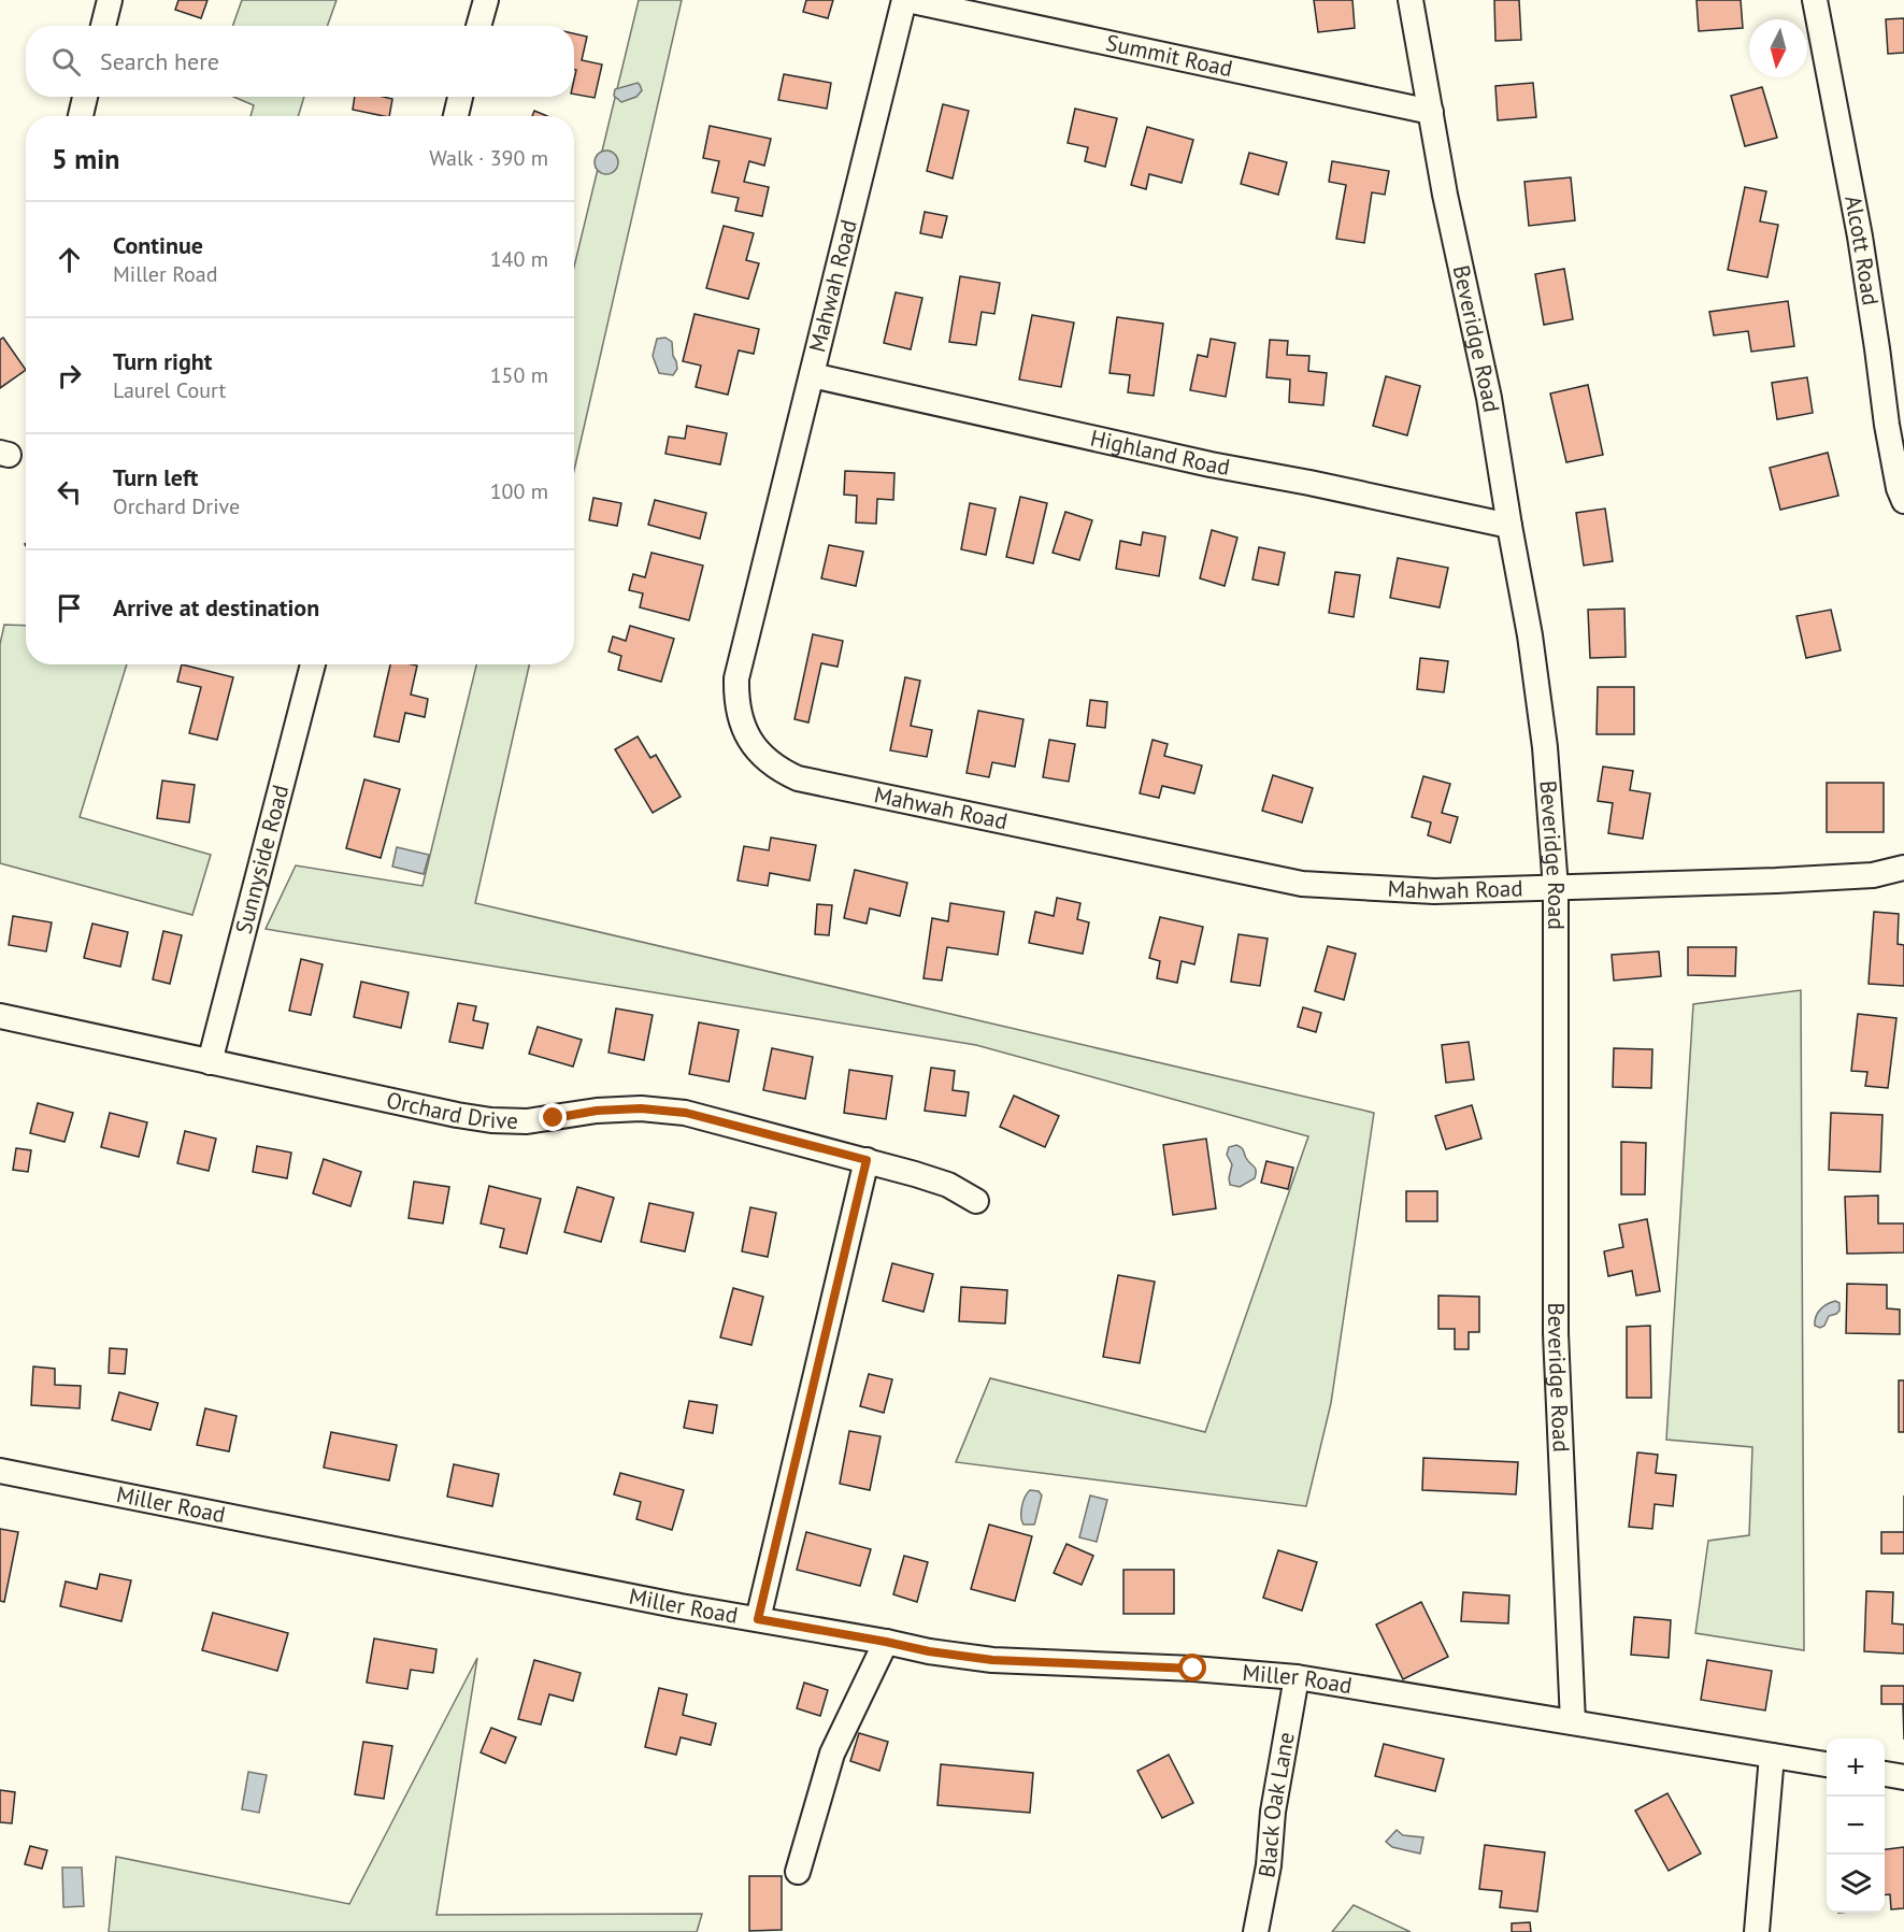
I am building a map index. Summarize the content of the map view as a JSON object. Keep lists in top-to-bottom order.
{
  "streets": {
    "street": [
      "Summit Road",
      "Alcott Road",
      "Mahwah Road",
      "Beveridge Road",
      "Highland Road",
      "Sunnyside Road",
      "Orchard Drive",
      "Miller Road",
      "Black Oak Lane"
    ]
  },
  "crossings": [
    ["Summit Road", "Mahwah Road"],
    ["Summit Road", "Beveridge Road"],
    ["Mahwah Road", "Beveridge Road"],
    ["Mahwah Road", "Highland Road"],
    ["Beveridge Road", "Highland Road"],
    ["Beveridge Road", "Miller Road"],
    ["Sunnyside Road", "Orchard Drive"],
    ["Miller Road", "Black Oak Lane"]
  ],
  "north": "bottom",
  "page": {
    "search": "Search here",
    "heading": ["5 min", "Walk · 390 m"],
    "list": [
      ["Continue", "Miller Road", "140 m"],
      ["Turn right", "Laurel Court", "150 m"],
      ["Turn left", "Orchard Drive", "100 m"],
      "Arrive at destination"
    ],
    "map_buttons": ["+", "−"]
  }
}
